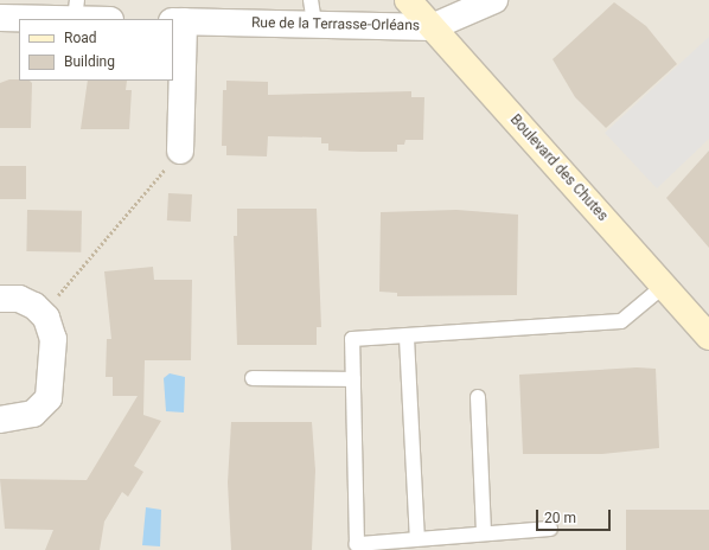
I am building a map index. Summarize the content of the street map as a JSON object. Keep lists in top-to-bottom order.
{
  "streets": {
    "street": ["Rue de la Terrasse-Orléans", "Boulevard des Chutes"]
  },
  "crossings": [
    ["Rue de la Terrasse-Orléans", "Boulevard des Chutes"]
  ],
  "legend": ["Road", "Building"],
  "scale_bar": "20 m"
}
